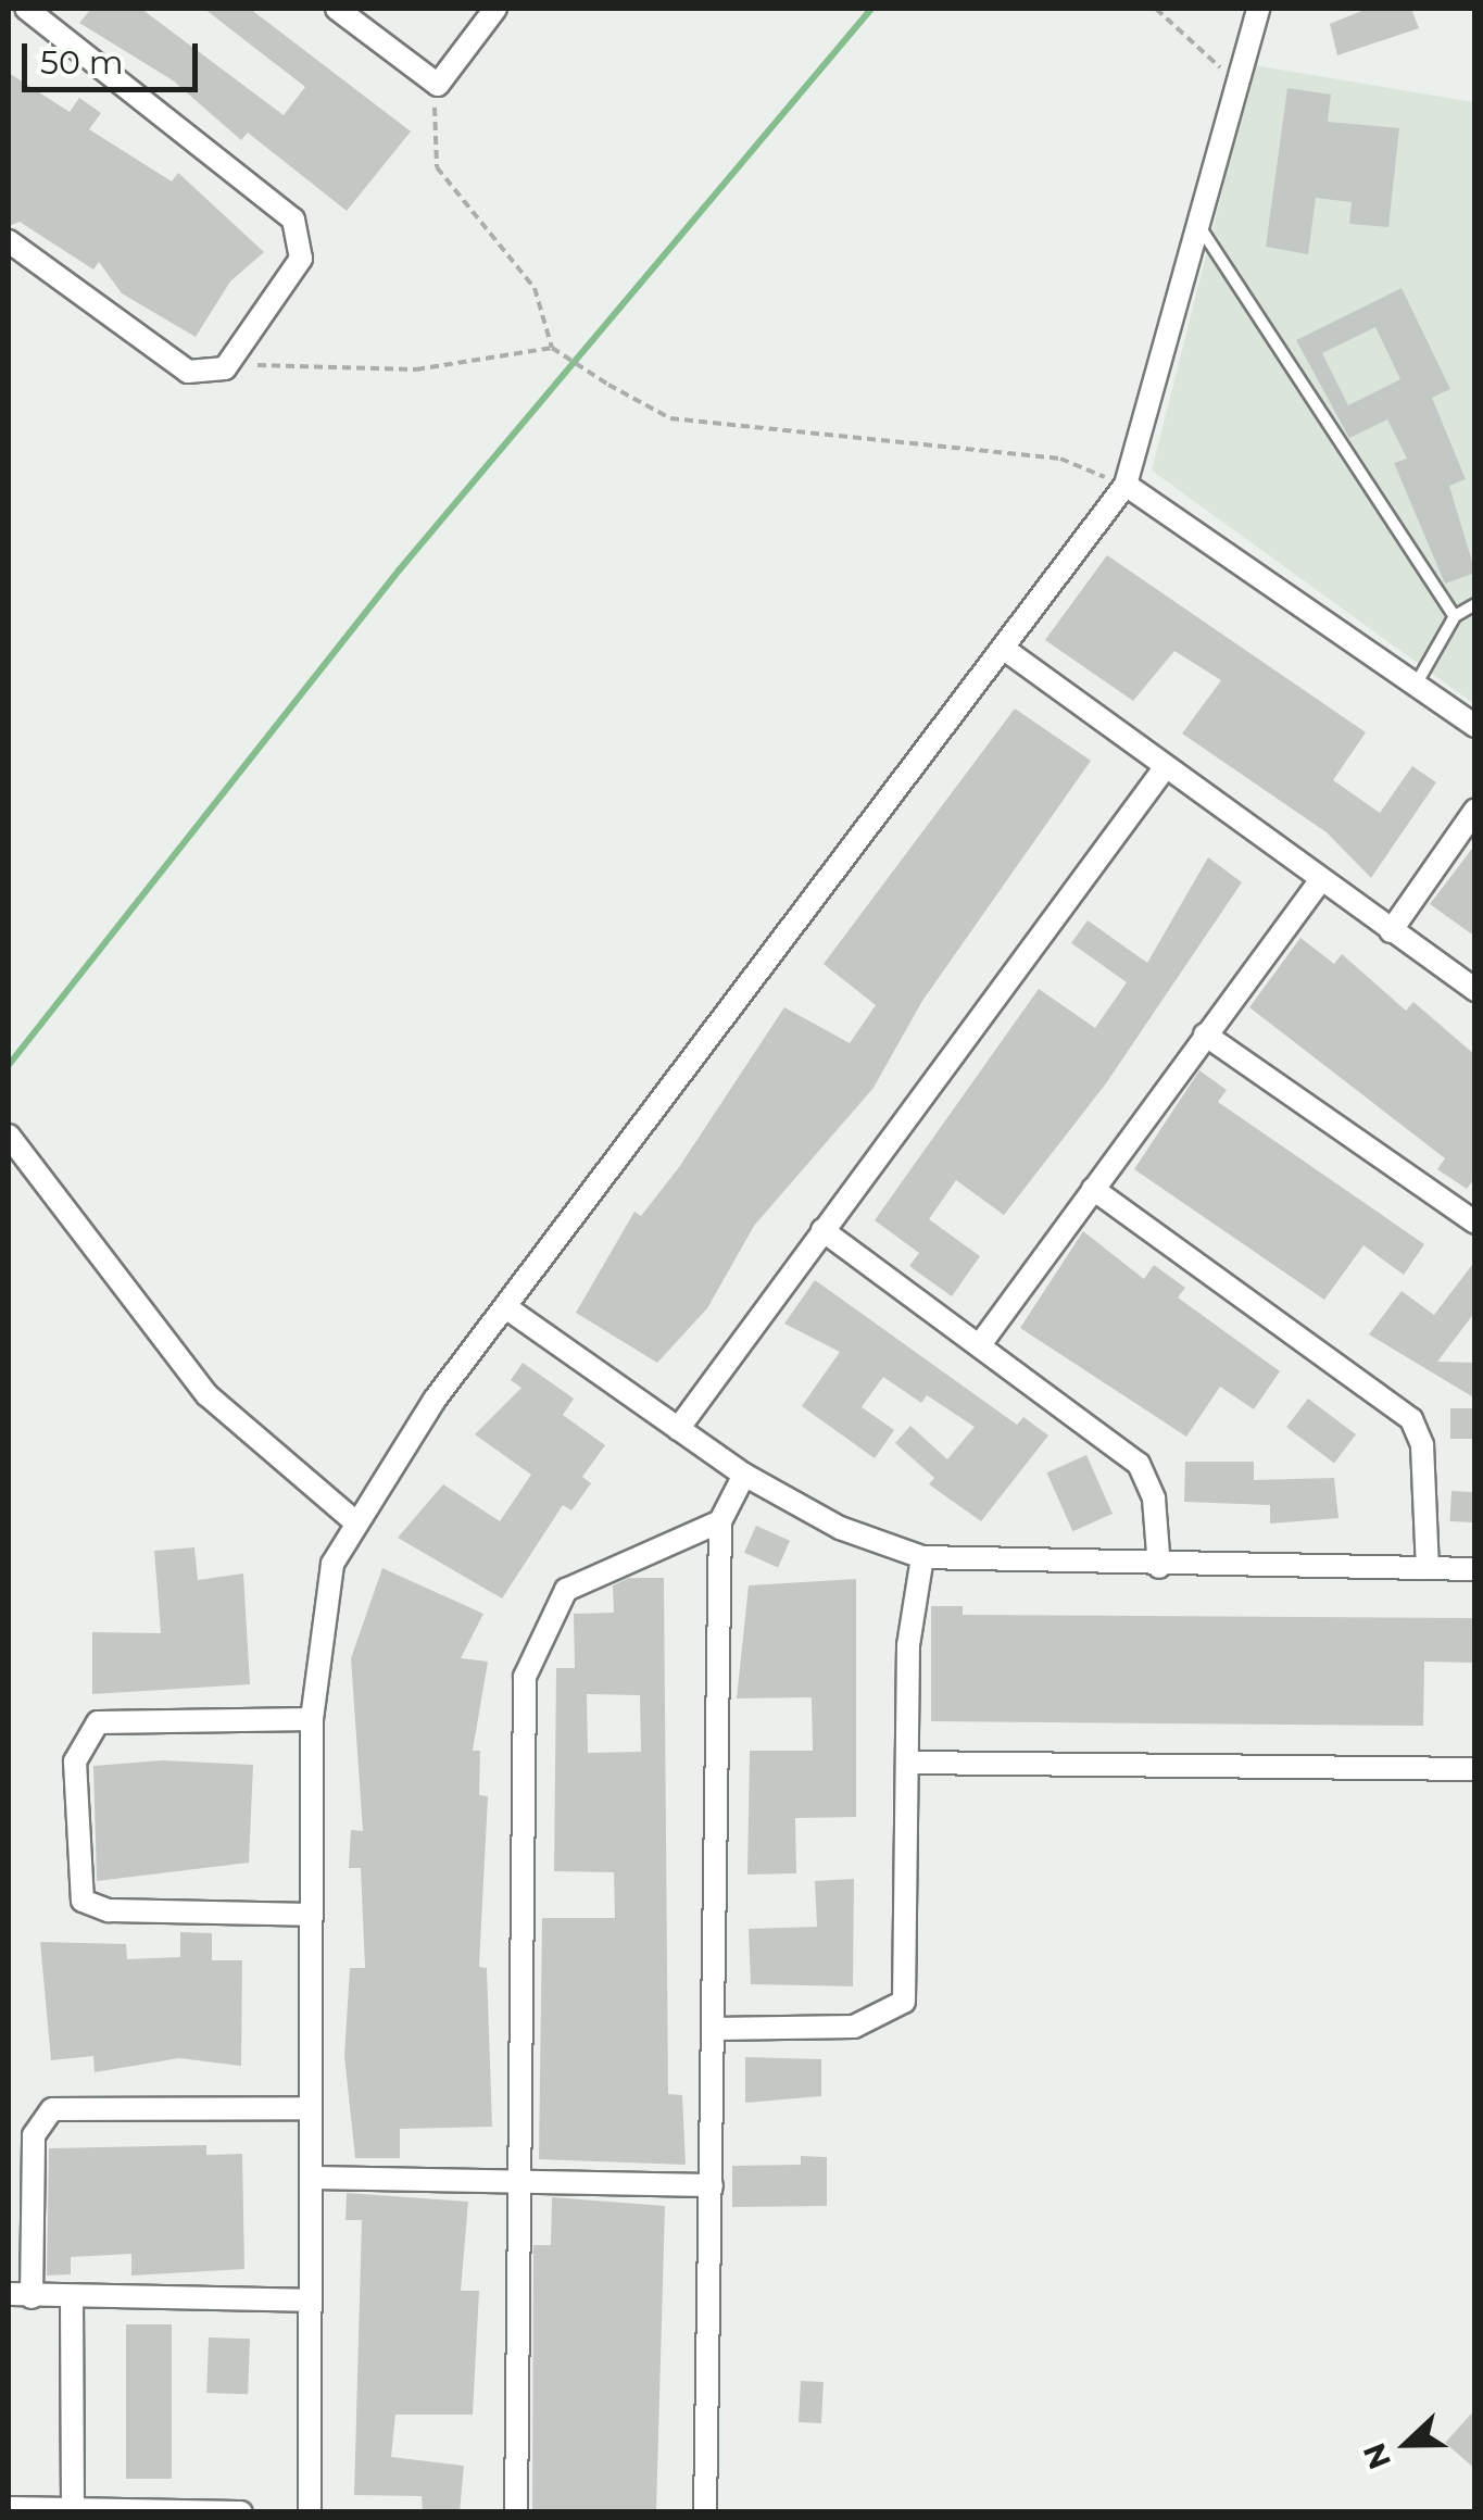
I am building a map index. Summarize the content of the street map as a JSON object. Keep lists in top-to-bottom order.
{
  "scale_bar": "50 m",
  "north": "left"
}
